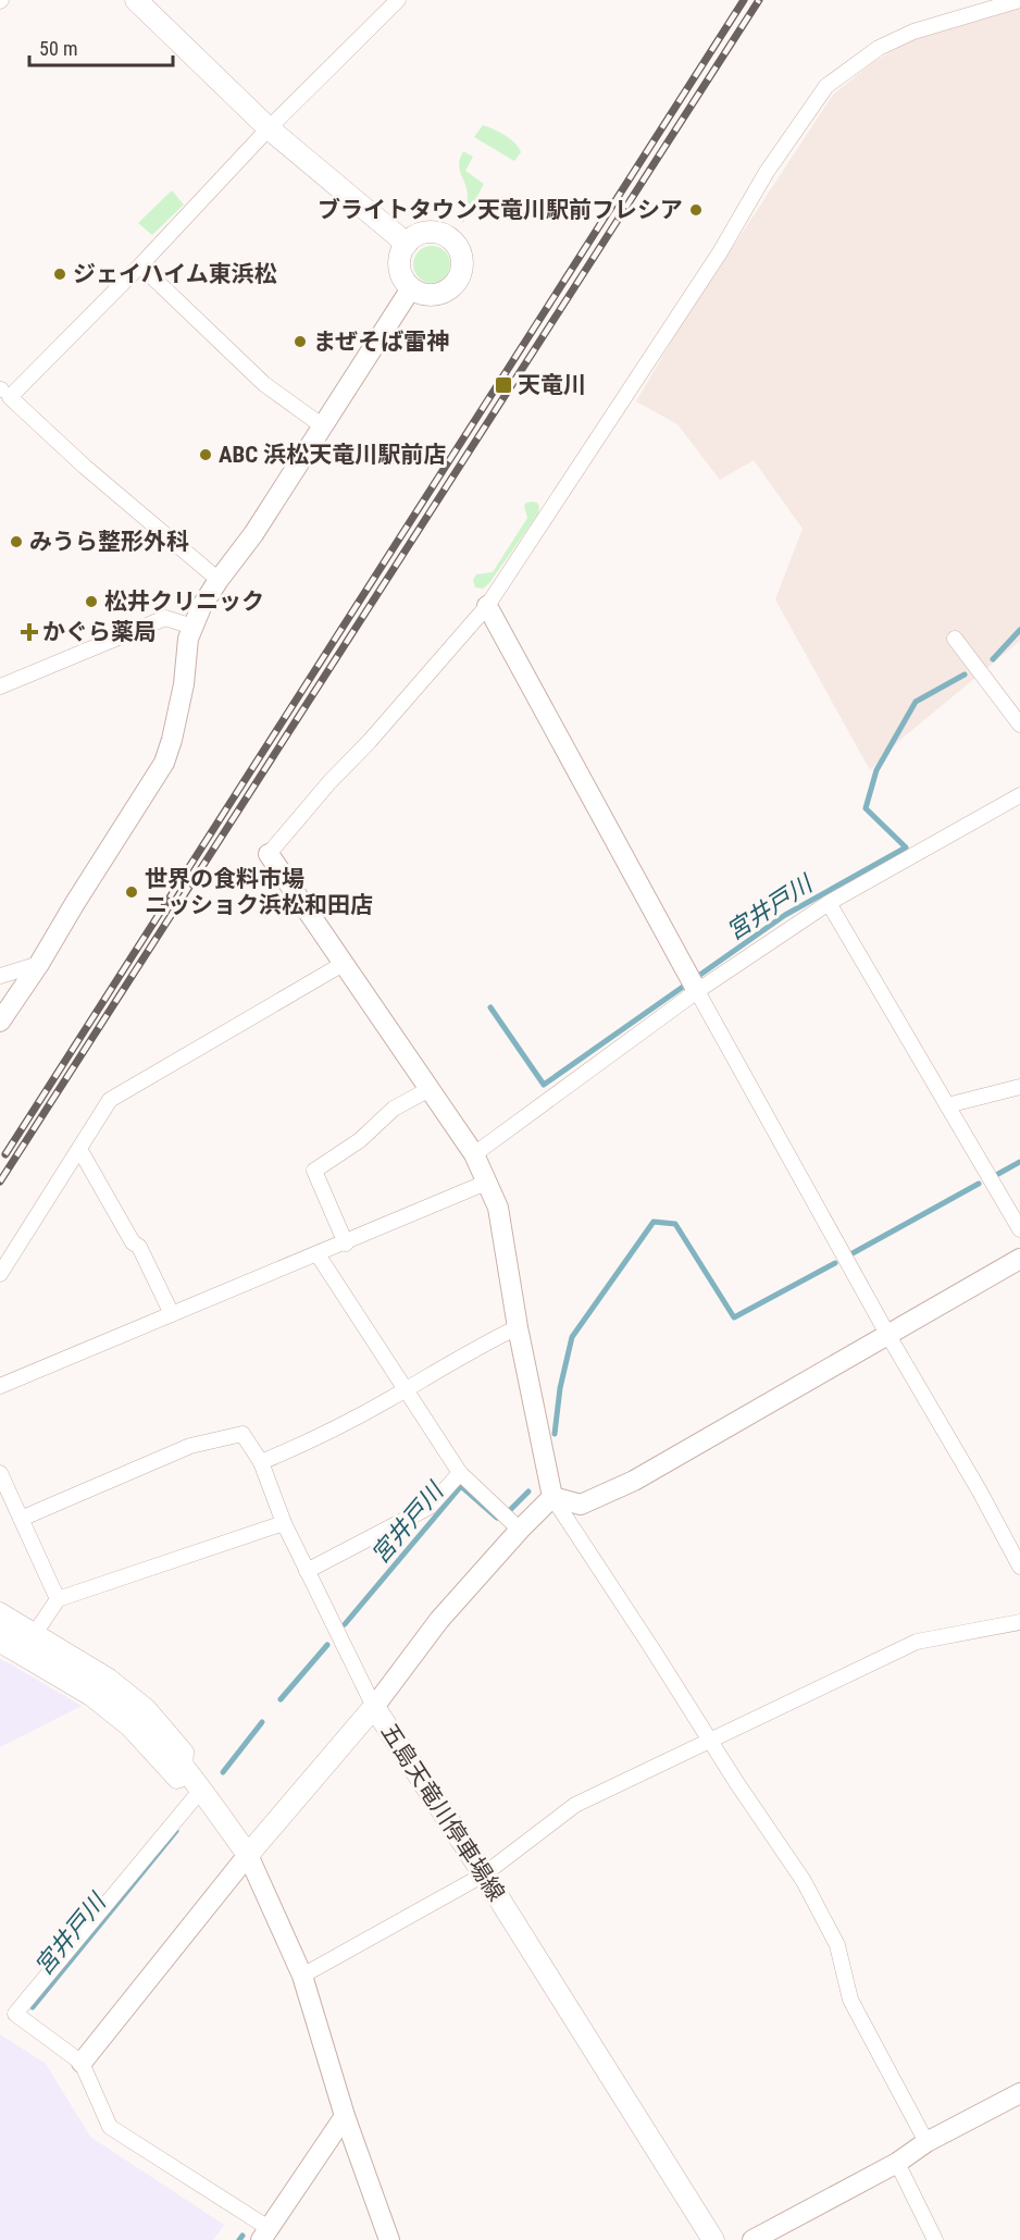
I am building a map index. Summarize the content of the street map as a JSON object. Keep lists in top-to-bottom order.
{
  "streets": {
    "main road": ["五島天竜川停車場線"]
  },
  "water": ["宮井戸川"],
  "places": {
    "other": [
      "ブライトタウン天竜川駅前フレシア",
      "ジェイハイム東浜松",
      "まぜそば雷神",
      "ABC 浜松天竜川駅前店",
      "みうら整形外科",
      "松井クリニック",
      "世界の食料市場 ニッショク浜松和田店"
    ],
    "transit": ["天竜川"],
    "health": ["かぐら薬局"]
  },
  "scale_bar": "50 m"
}
